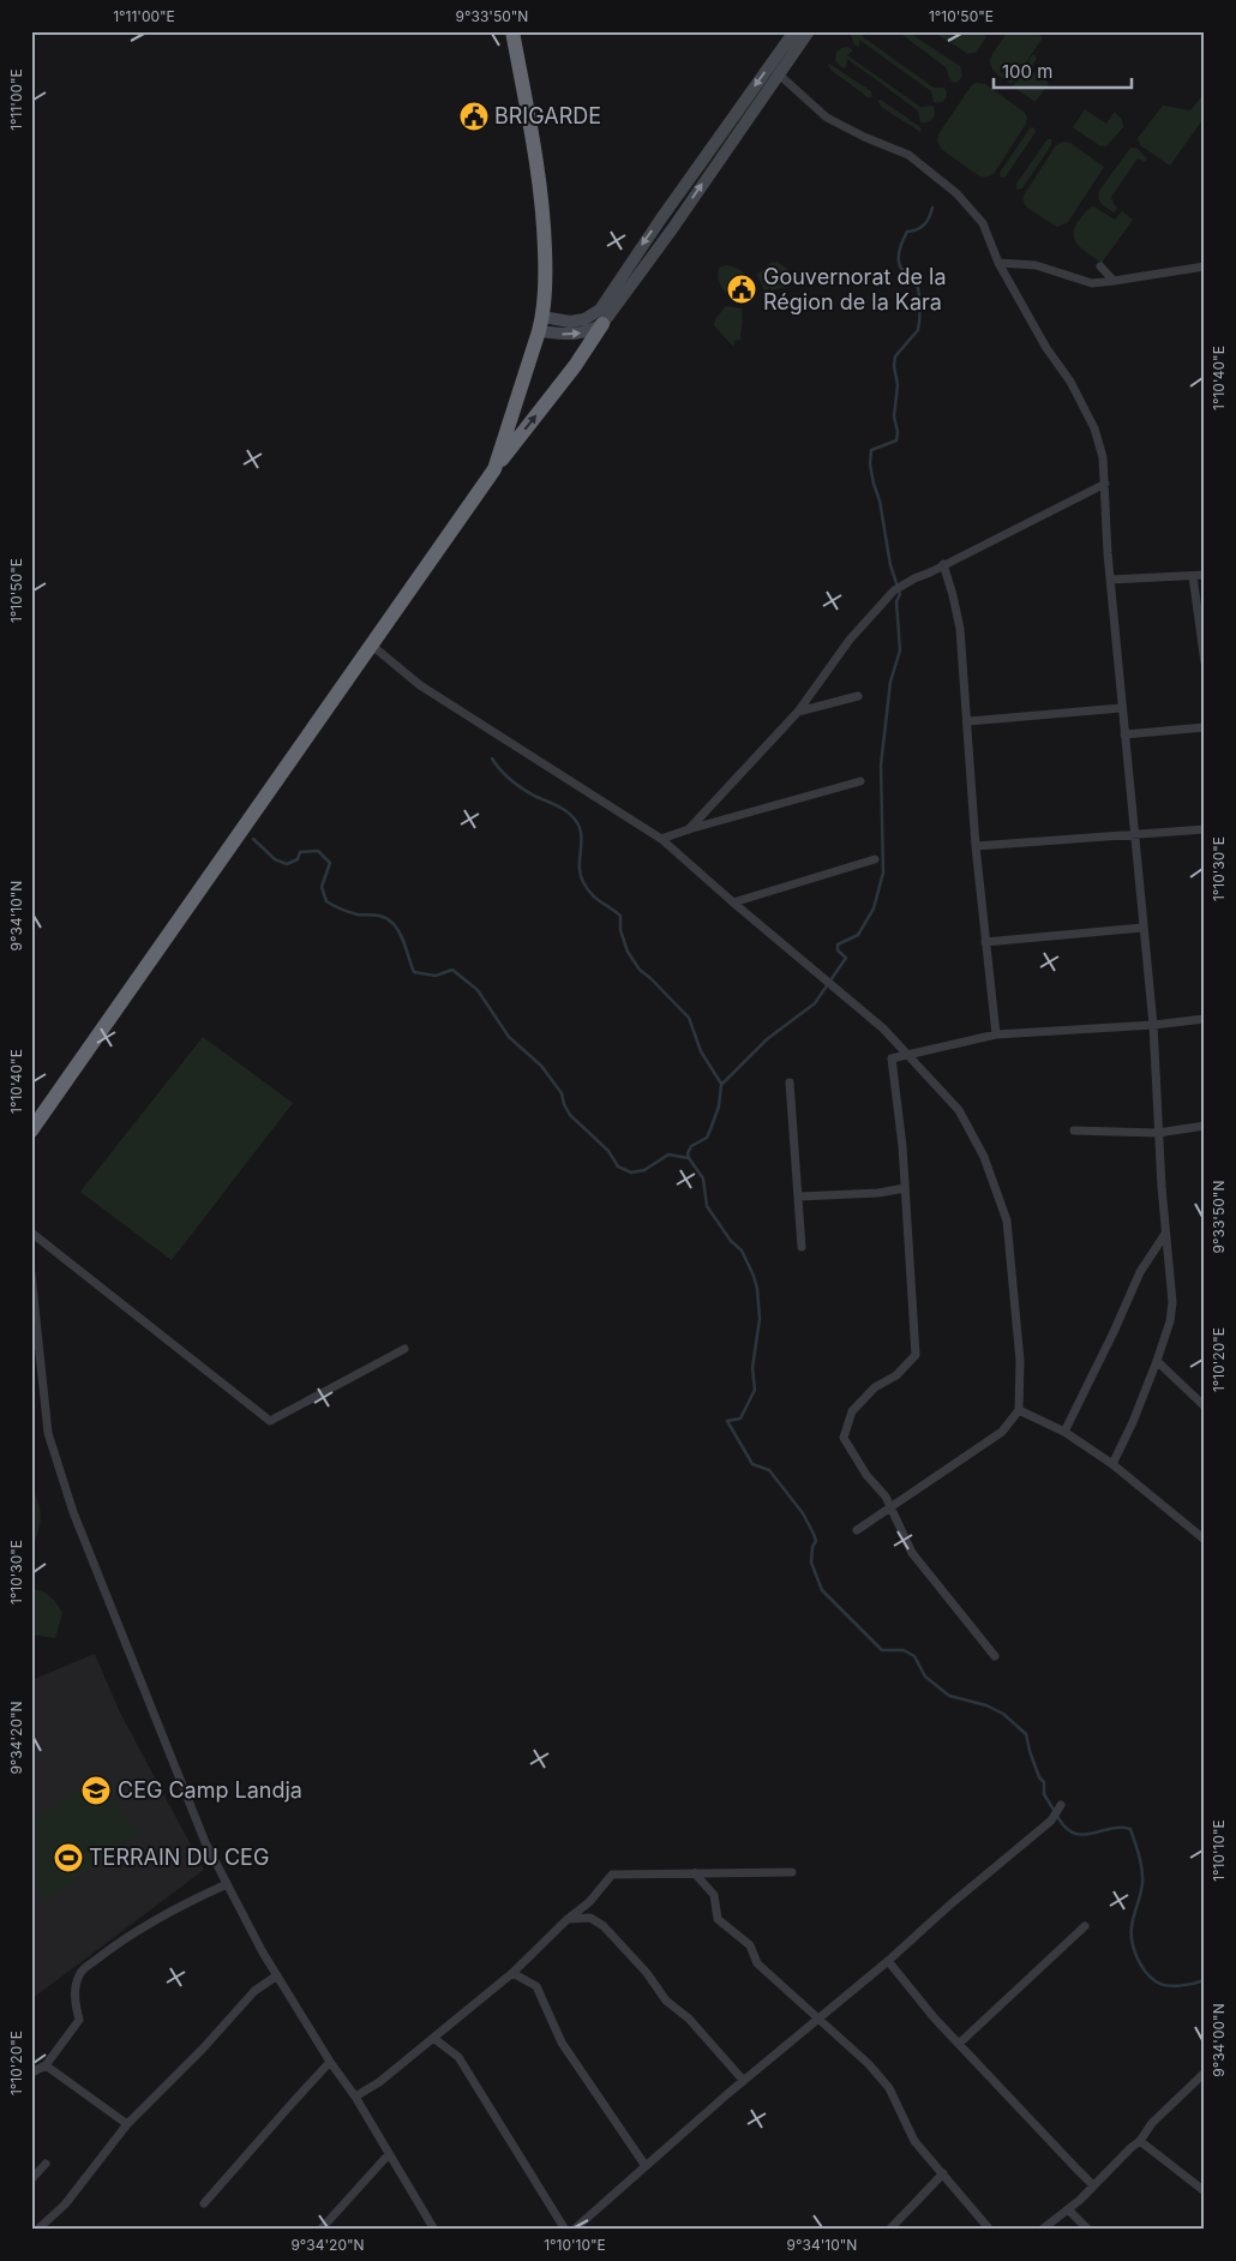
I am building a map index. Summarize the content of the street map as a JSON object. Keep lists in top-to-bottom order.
{
  "places": {
    "public building": ["BRIGARDE", "Gouvernorat de la Région de la Kara"],
    "school or university": ["CEG Camp Landja"],
    "sports": ["TERRAIN DU CEG"]
  },
  "scale_bar": "100 m",
  "coordinates": [
    "1°11'00\"E",
    "9°33'50\"N",
    "1°10'50\"E",
    "1°10'40\"E",
    "1°10'30\"E",
    "9°34'10\"N",
    "1°10'20\"E",
    "9°34'20\"N",
    "1°10'10\"E",
    "9°34'00\"N"
  ]
}
